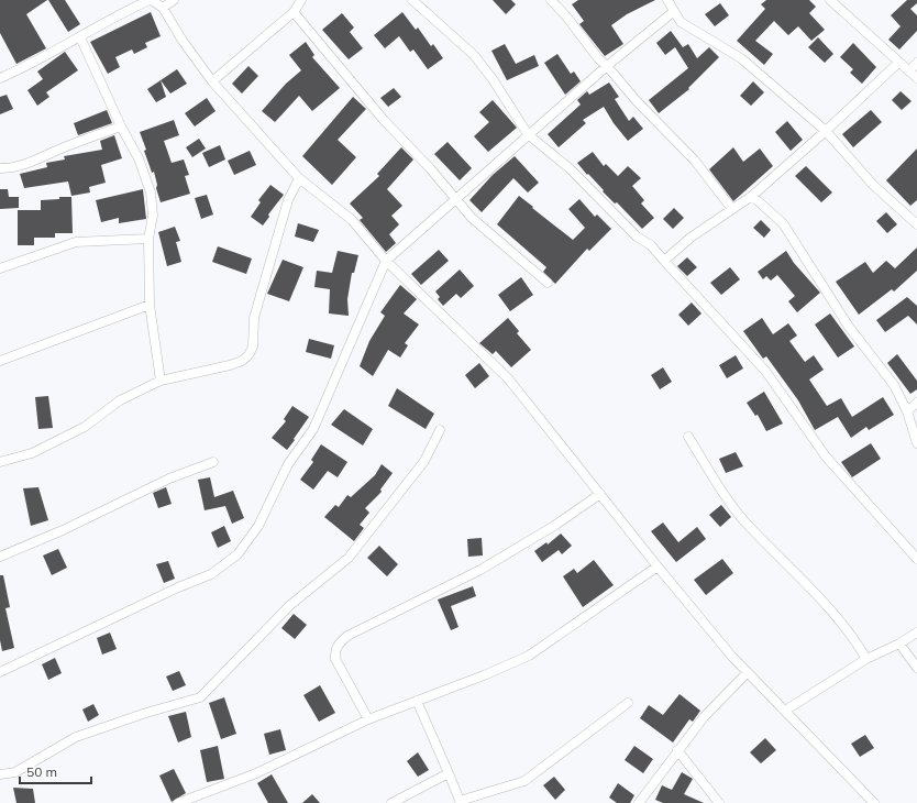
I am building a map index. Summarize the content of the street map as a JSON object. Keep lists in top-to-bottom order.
{
  "scale_bar": "50 m"
}
